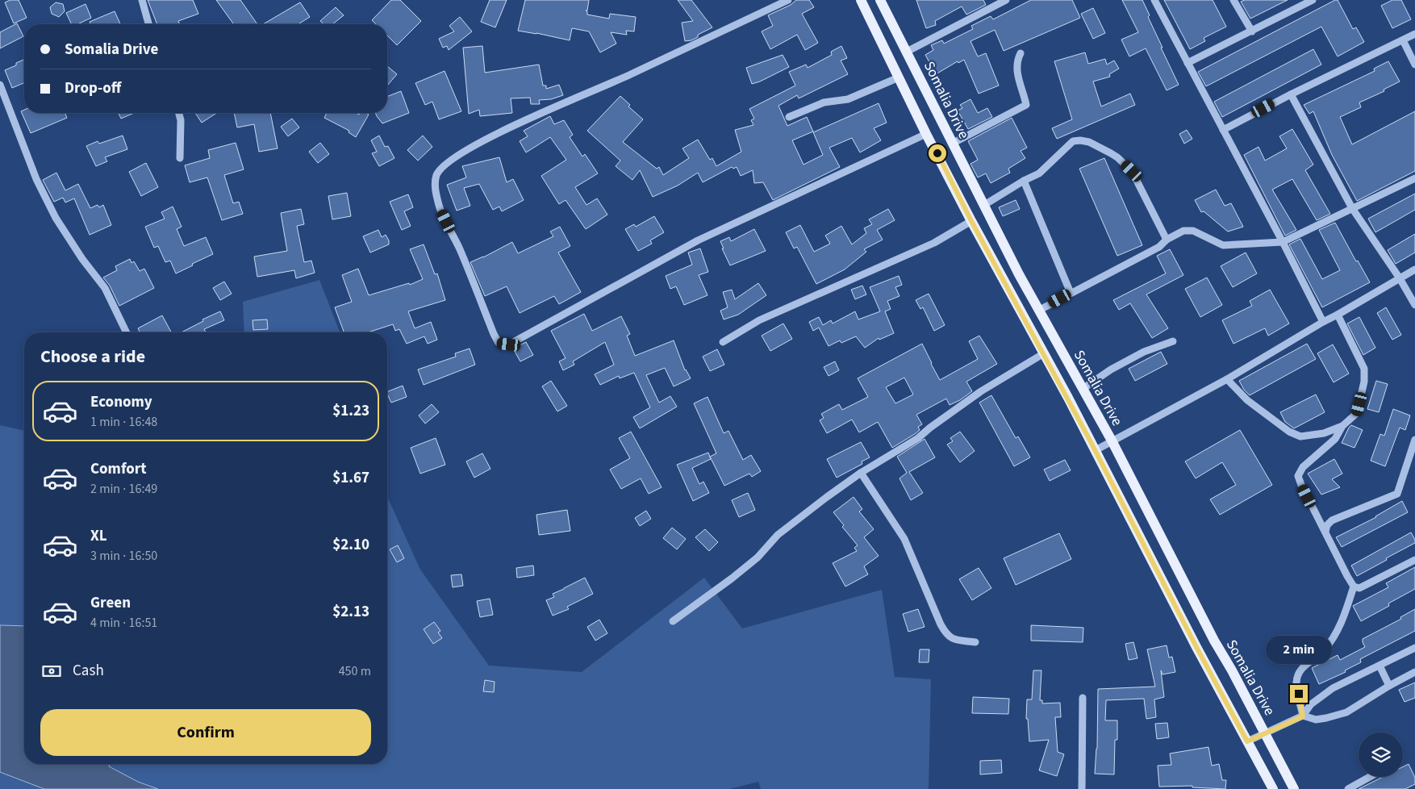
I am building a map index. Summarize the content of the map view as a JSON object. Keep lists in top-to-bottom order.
{
  "streets": {
    "main road": ["Somalia Drive"]
  },
  "page": {
    "banner": ["Somalia Drive", "Drop-off"],
    "heading": "Choose a ride",
    "list": [
      {
        "name": "Economy",
        "note": "1 min · 16:48",
        "value": "$1.23"
      },
      {
        "name": "Comfort",
        "note": "2 min · 16:49",
        "value": "$1.67"
      },
      {
        "name": "XL",
        "note": "3 min · 16:50",
        "value": "$2.10"
      },
      {
        "name": "Green",
        "note": "4 min · 16:51",
        "value": "$2.13"
      }
    ],
    "bubble": "2 min",
    "pay": ["Cash", "450 m"],
    "buttons": "Confirm"
  }
}
